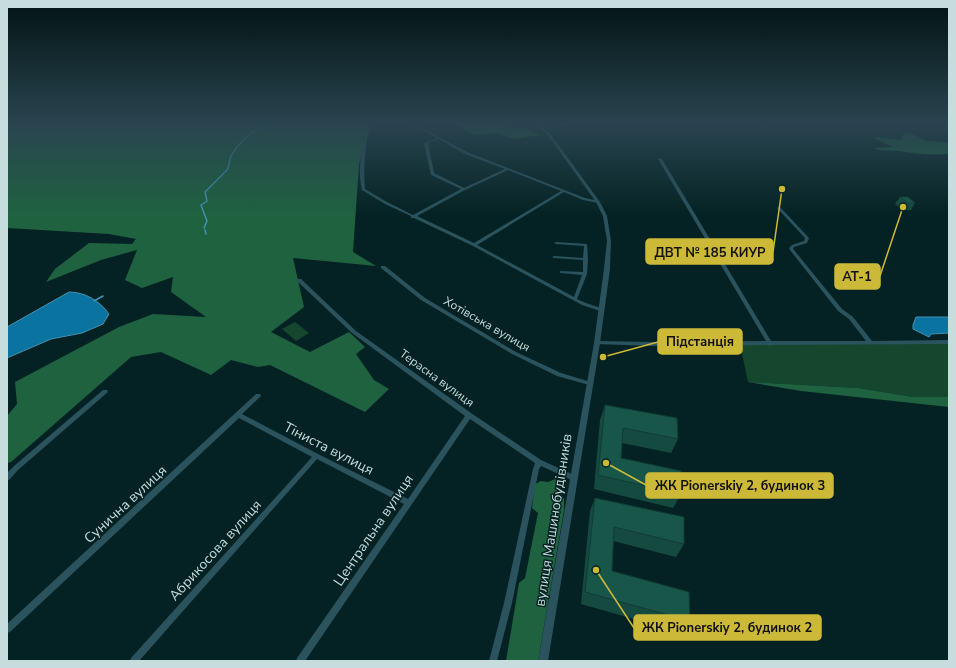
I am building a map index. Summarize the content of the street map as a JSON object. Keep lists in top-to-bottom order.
{
  "streets": {
    "street": [
      "Хотівська вулиця",
      "Терасна вулиця",
      "Тіниста вулиця",
      "Сунична вулиця",
      "вулиця Машинобудівників",
      "Центральна вулиця",
      "Абрикосова вулиця"
    ]
  },
  "crossings": [
    ["Хотівська вулиця", "вулиця Машинобудівників"],
    ["Терасна вулиця", "вулиця Машинобудівників"],
    ["Терасна вулиця", "Центральна вулиця"],
    ["Тіниста вулиця", "Сунична вулиця"],
    ["Тіниста вулиця", "Центральна вулиця"],
    ["Тіниста вулиця", "Абрикосова вулиця"]
  ],
  "places": [
    "ДВТ № 185 КИУР",
    "АТ-1",
    "Підстанція",
    "ЖК Pionerskiy 2, будинок 3",
    "ЖК Pionerskiy 2, будинок 2"
  ]
}
